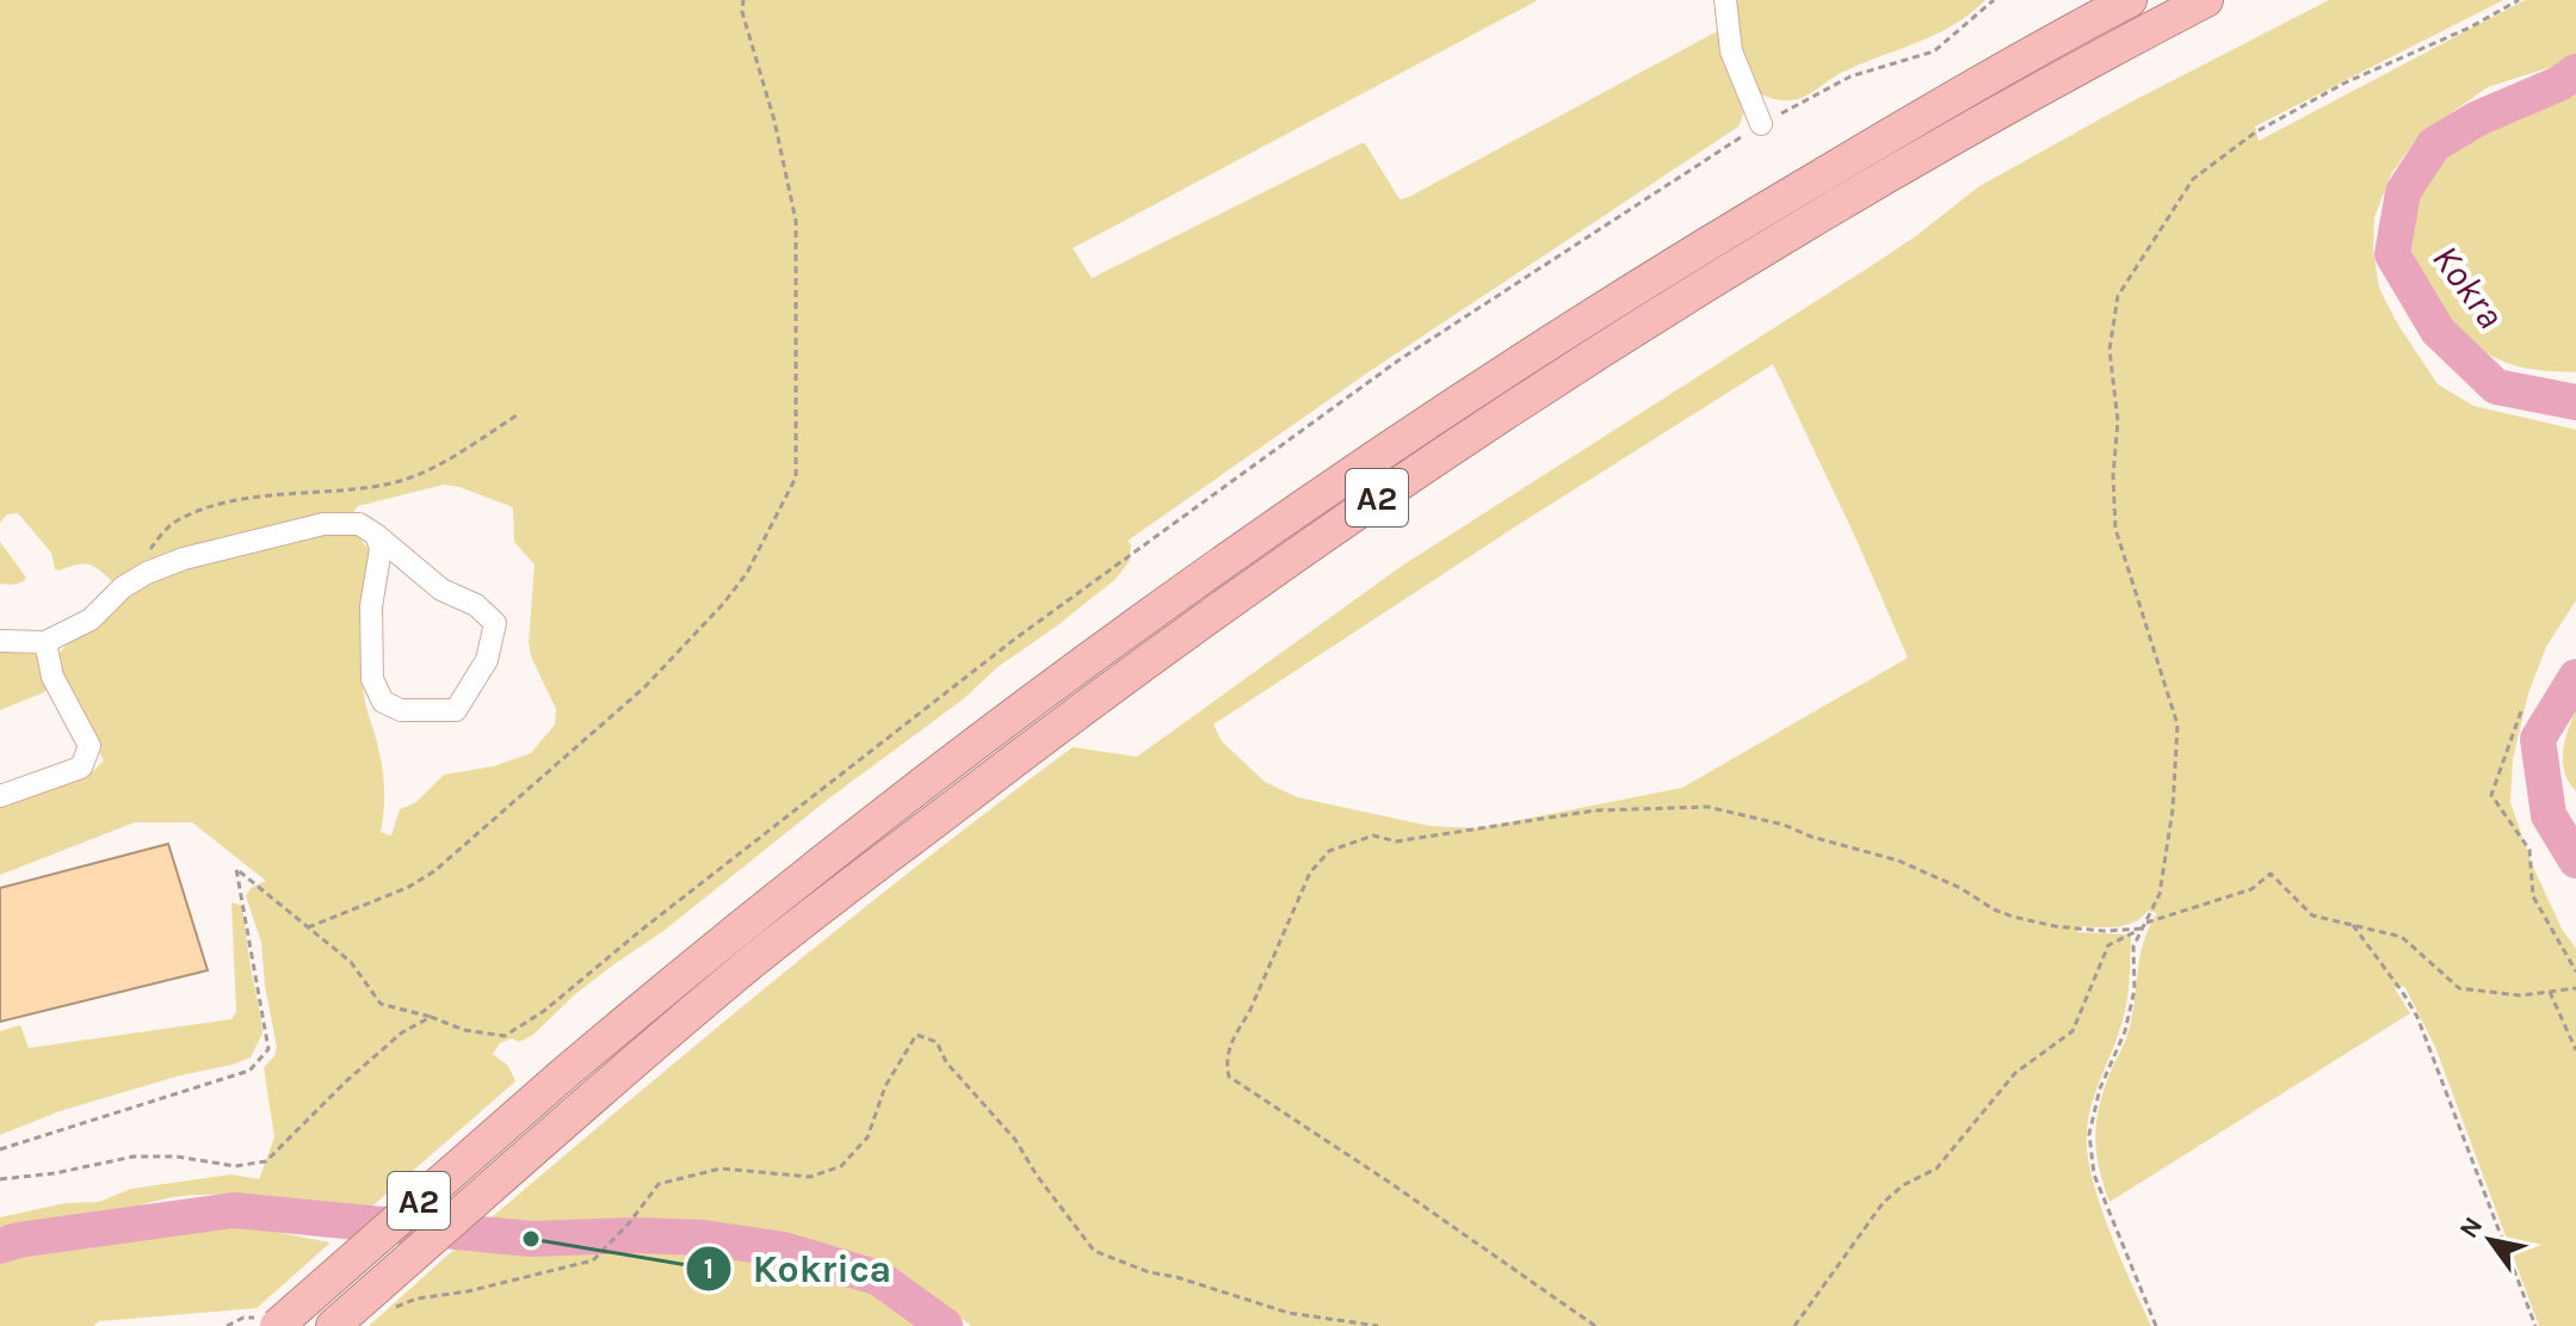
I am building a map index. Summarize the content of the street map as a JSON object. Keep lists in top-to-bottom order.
{
  "streets": {
    "highway": ["A2"]
  },
  "water": ["Kokra"],
  "places": ["Kokrica"],
  "north": "top left"
}
